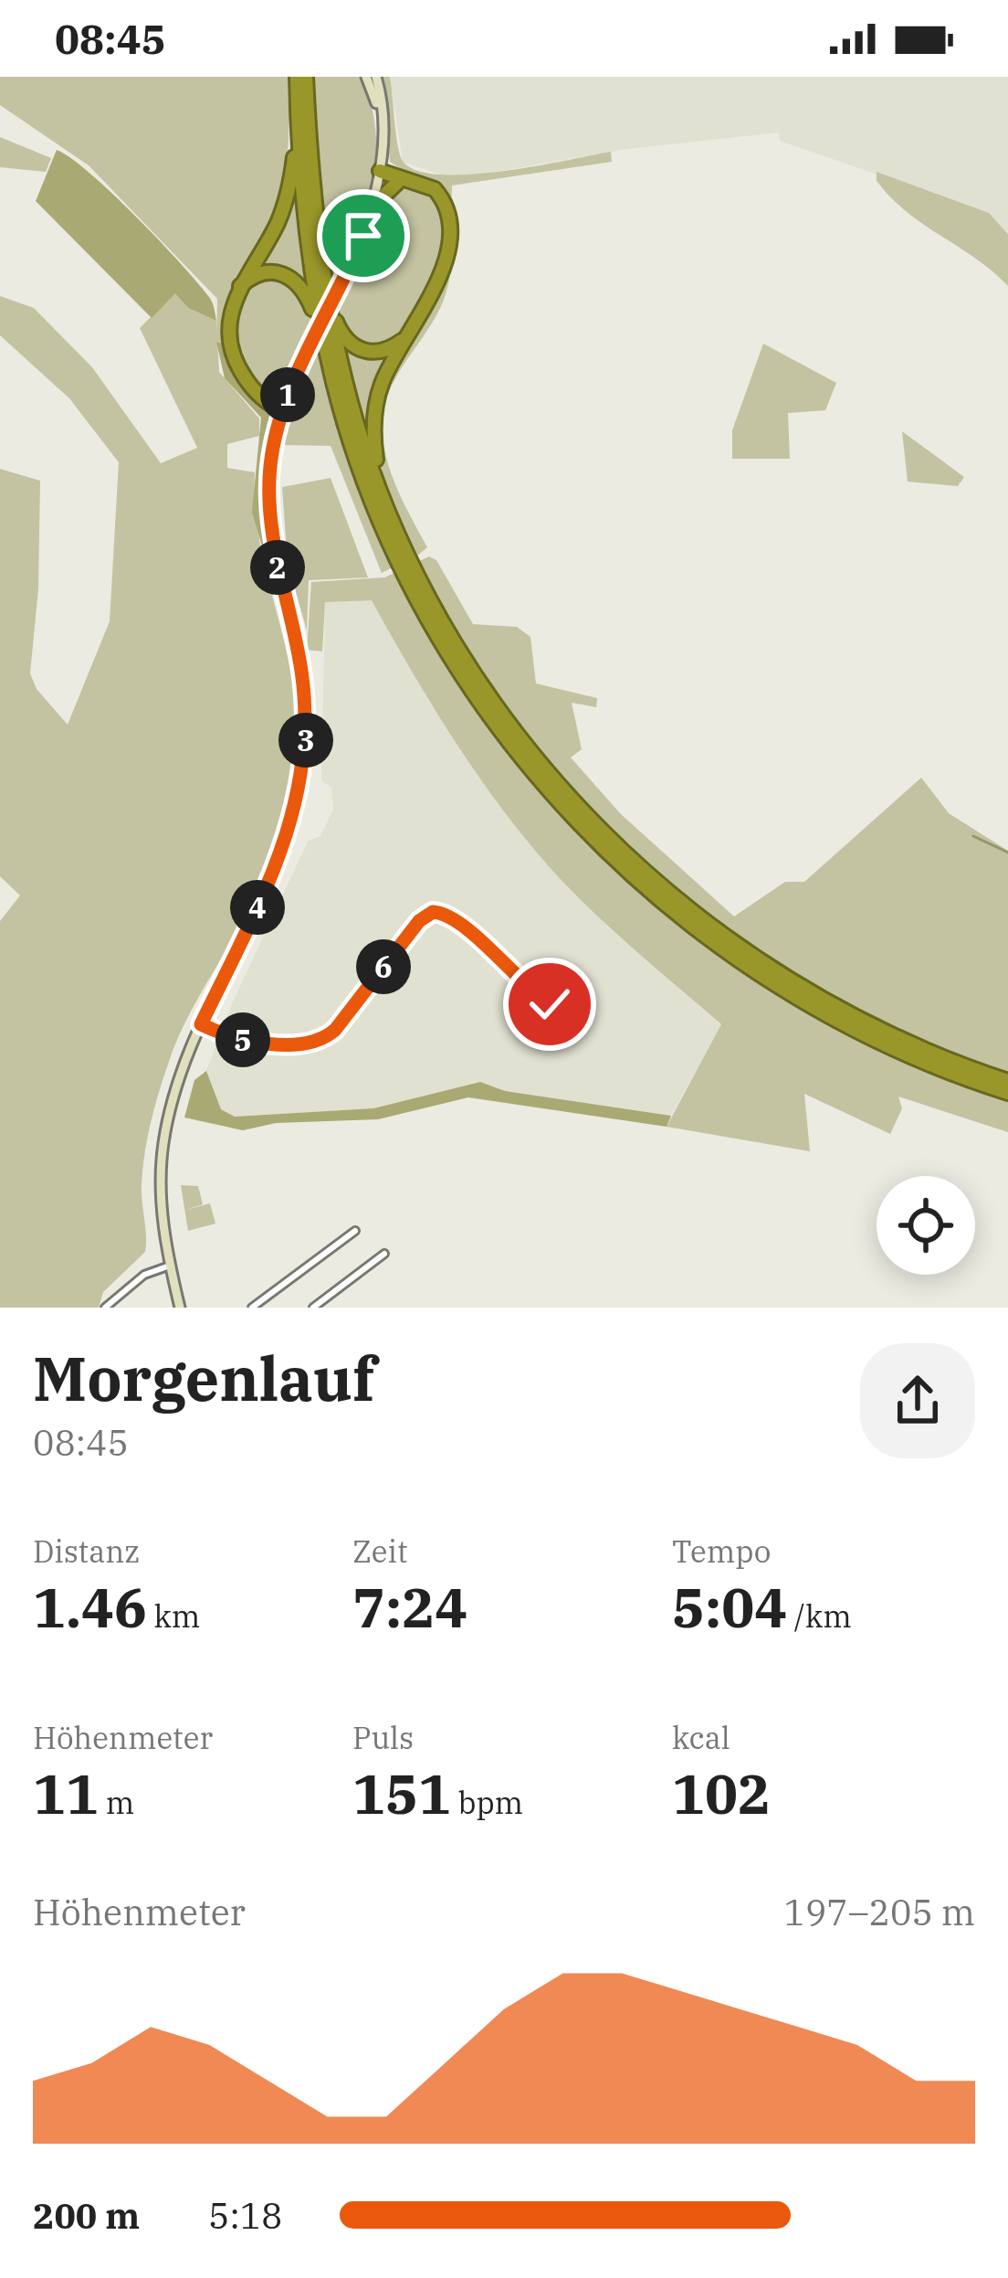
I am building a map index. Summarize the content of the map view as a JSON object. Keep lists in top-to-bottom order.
{
  "page": {
    "status": "08:45",
    "pins": [
      "1",
      "2",
      "3",
      "4",
      "6",
      "5"
    ],
    "heading": ["Morgenlauf", "08:45"],
    "stats": [
      ["Distanz", "1.46 km"],
      ["Zeit", "7:24"],
      ["Tempo", "5:04 /km"],
      ["Höhenmeter", "11 m"],
      ["Puls", "151 bpm"],
      ["kcal", "102"]
    ],
    "chart": ["Höhenmeter", "197–205 m"],
    "list": [
      {
        "name": "200 m",
        "note": "5:18"
      }
    ]
  }
}
